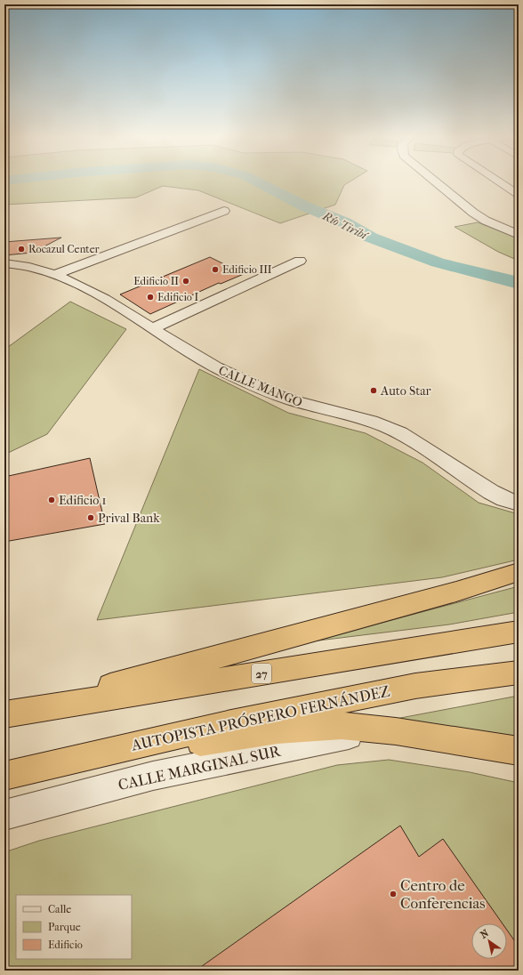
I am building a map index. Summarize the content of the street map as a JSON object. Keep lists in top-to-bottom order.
{
  "streets": {
    "highway": ["27", "AUTOPISTA PRÓSPERO FERNÁNDEZ"],
    "street": ["CALLE MANGO", "CALLE MARGINAL SUR"]
  },
  "water": ["Río Tiribí"],
  "places": [
    "Rocazul Center",
    "Edificio III",
    "Edificio II",
    "Edificio I",
    "Auto Star",
    "Edificio 1",
    "Prival Bank",
    "Centro de Conferencias"
  ],
  "legend": ["Calle", "Parque", "Edificio"],
  "north": "top left"
}
